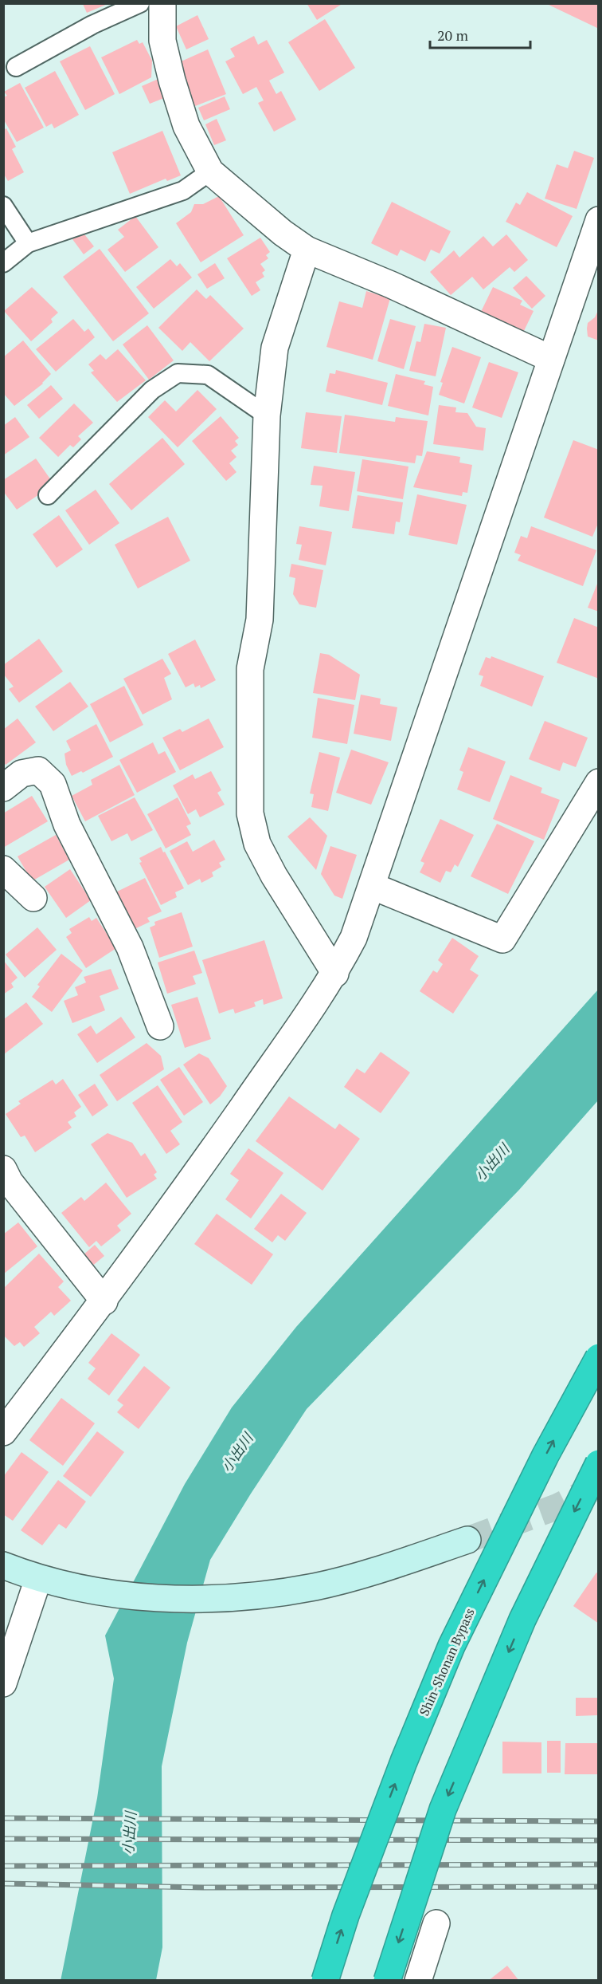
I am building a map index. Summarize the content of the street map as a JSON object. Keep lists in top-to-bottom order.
{
  "streets": {
    "highway": ["Shin-Shonan Bypass"]
  },
  "water": ["小出川"],
  "scale_bar": "20 m"
}
